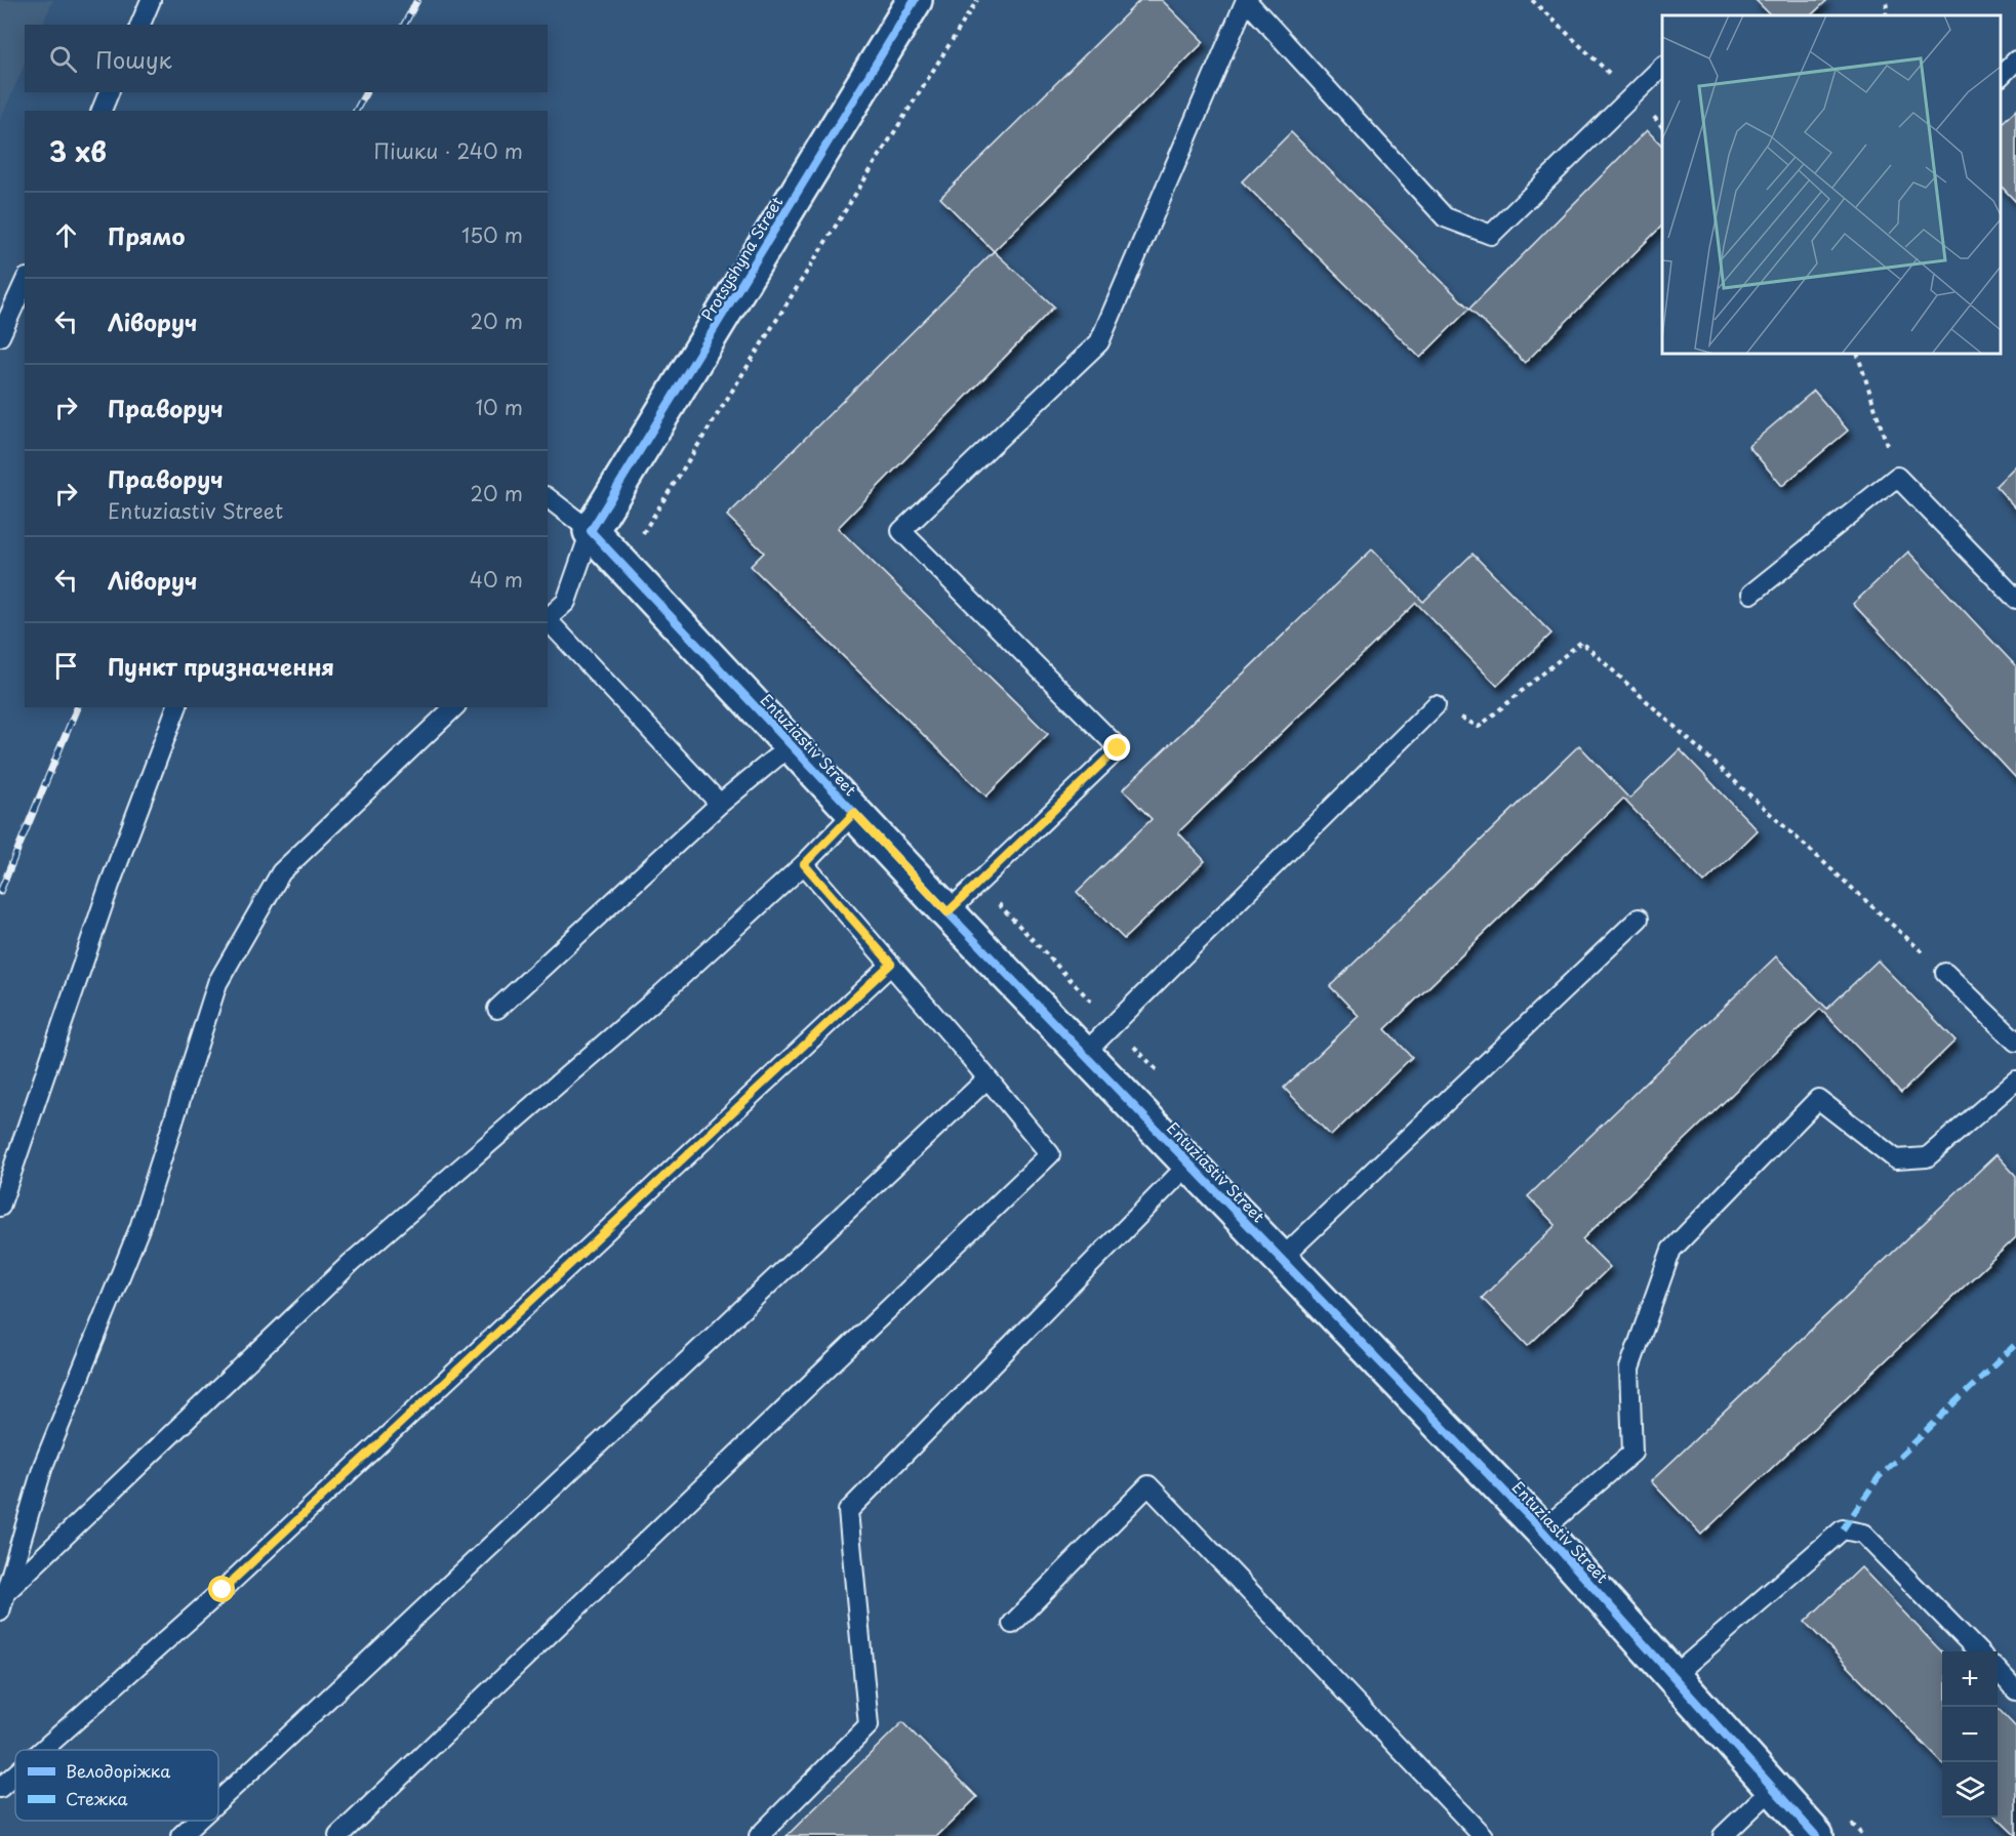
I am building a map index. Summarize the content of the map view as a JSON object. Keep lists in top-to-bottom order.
{
  "streets": {
    "street": ["Protsyshyna Street", "Entuziastiv Street"]
  },
  "crossings": [
    ["Protsyshyna Street", "Entuziastiv Street"]
  ],
  "legend": ["Велодоріжка", "Стежка"],
  "page": {
    "search": "Пошук",
    "heading": ["3 хв", "Пішки · 240 m"],
    "list": [
      ["Прямо", "150 m"],
      ["Ліворуч", "20 m"],
      ["Праворуч", "10 m"],
      ["Праворуч", "Entuziastiv Street", "20 m"],
      ["Ліворуч", "40 m"],
      "Пункт призначення"
    ],
    "map_buttons": ["+", "−"]
  }
}
